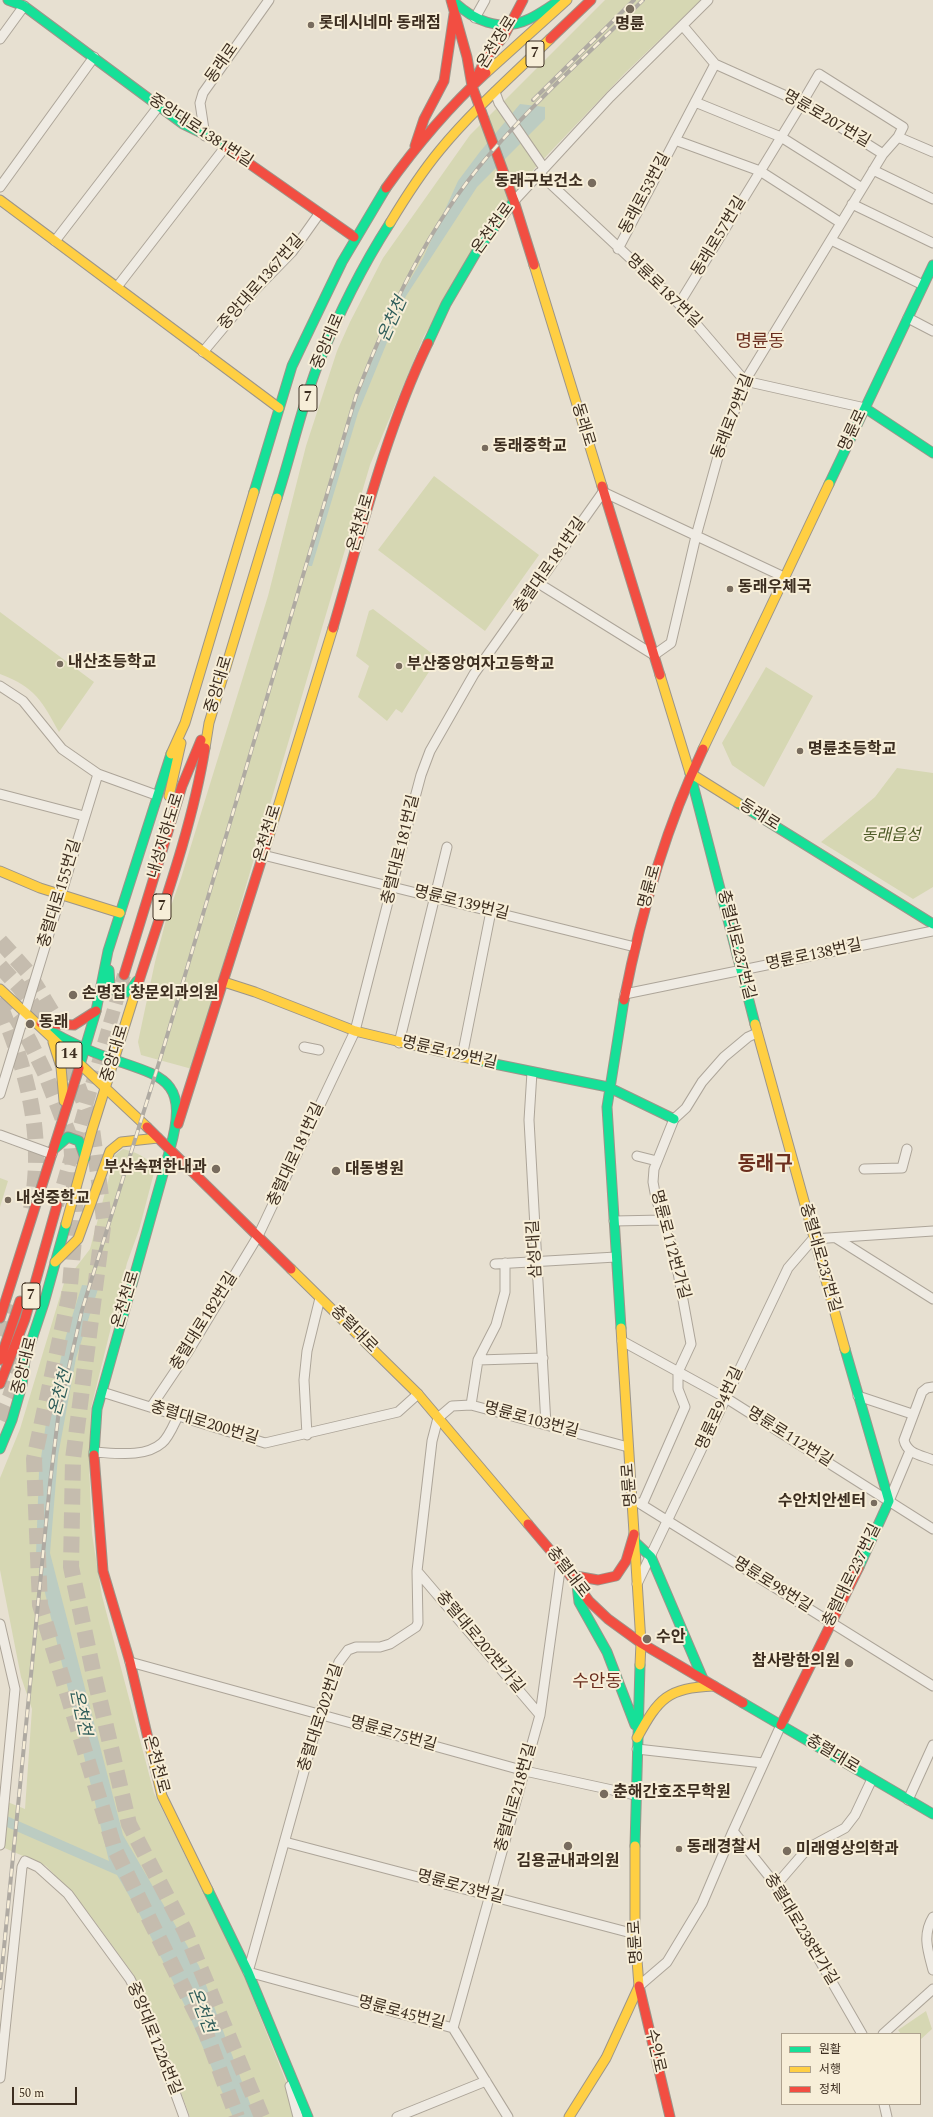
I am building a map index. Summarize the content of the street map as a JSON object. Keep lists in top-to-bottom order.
{
  "streets": {
    "main road": [
      "온천장로",
      "7",
      "동래로",
      "중앙대로1381번길",
      "온천천로",
      "중앙대로",
      "명륜로",
      "내성지하도로",
      "충렬대로237번길",
      "명륜로129번길",
      "14",
      "충렬대로",
      "수안로"
    ],
    "street": [
      "명륜로207번길",
      "동래로53번길",
      "동래로57번길",
      "중앙대로1367번길",
      "명륜로187번길",
      "동래로79번길",
      "충렬대로181번길",
      "충렬대로155번길",
      "명륜로139번길",
      "명륜로138번길",
      "명륜로112번가길",
      "삼성대길",
      "충렬대로182번길",
      "명륜로94번길",
      "명륜로103번길",
      "충렬대로200번길",
      "명륜로112번길",
      "명륜로98번길",
      "충렬대로202번가길",
      "충렬대로202번길",
      "명륜로75번길",
      "충렬대로218번길",
      "명륜로73번길",
      "충렬대로238번가길",
      "명륜로45번길",
      "중앙대로1226번길"
    ]
  },
  "crossings": [
    ["온천장로", "중앙대로"],
    ["동래로", "중앙대로1381번길"],
    ["동래로", "온천천로"],
    ["동래로", "중앙대로"],
    ["동래로", "동래로79번길"],
    ["동래로", "명륜로"],
    ["동래로", "충렬대로181번길"],
    ["동래로", "충렬대로237번길"],
    ["명륜로207번길", "동래로53번길"],
    ["명륜로207번길", "온천천로"],
    ["명륜로207번길", "동래로57번길"],
    ["명륜로207번길", "동래로79번길"],
    ["중앙대로1381번길", "중앙대로1367번길"],
    ["중앙대로1381번길", "중앙대로"],
    ["동래로53번길", "동래로57번길"],
    ["동래로53번길", "명륜로187번길"],
    ["온천천로", "명륜로187번길"],
    ["온천천로", "명륜로139번길"],
    ["온천천로", "명륜로129번길"],
    ["온천천로", "충렬대로"],
    ["온천천로", "충렬대로200번길"],
    ["온천천로", "충렬대로202번길"],
    ["온천천로", "명륜로75번길"],
    ["온천천로", "명륜로45번길"],
    ["동래로57번길", "명륜로187번길"],
    ["명륜로187번길", "중앙대로"],
    ["명륜로187번길", "동래로79번길"],
    ["중앙대로", "내성지하도로"],
    ["중앙대로", "충렬대로"],
    ["명륜로", "명륜로139번길"],
    ["명륜로", "충렬대로237번길"],
    ["명륜로", "명륜로138번길"],
    ["명륜로", "명륜로129번길"],
    ["명륜로", "충렬대로"],
    ["명륜로", "명륜로94번길"],
    ["명륜로", "명륜로103번길"],
    ["명륜로", "명륜로112번길"],
    ["명륜로", "명륜로98번길"],
    ["명륜로", "명륜로75번길"],
    ["명륜로", "명륜로73번길"],
    ["명륜로", "수안로"],
    ["충렬대로181번길", "명륜로139번길"],
    ["충렬대로181번길", "명륜로129번길"],
    ["충렬대로181번길", "충렬대로182번길"],
    ["충렬대로181번길", "충렬대로"],
    ["충렬대로155번길", "충렬대로"],
    ["충렬대로237번길", "명륜로138번길"],
    ["충렬대로237번길", "명륜로112번가길"],
    ["충렬대로237번길", "충렬대로"],
    ["충렬대로237번길", "명륜로94번길"],
    ["충렬대로237번길", "명륜로112번길"],
    ["충렬대로237번길", "명륜로98번길"],
    ["명륜로129번길", "명륜로112번가길"],
    ["명륜로129번길", "삼성대길"],
    ["명륜로112번가길", "명륜로112번길"],
    ["삼성대길", "명륜로103번길"],
    ["충렬대로182번길", "충렬대로"],
    ["충렬대로182번길", "충렬대로200번길"],
    ["충렬대로", "명륜로103번길"],
    ["충렬대로", "충렬대로200번길"],
    ["충렬대로", "충렬대로202번길"],
    ["충렬대로", "충렬대로218번길"],
    ["충렬대로", "충렬대로238번가길"],
    ["명륜로94번길", "명륜로112번길"],
    ["명륜로94번길", "명륜로98번길"],
    ["명륜로103번길", "충렬대로202번길"],
    ["충렬대로202번가길", "충렬대로202번길"],
    ["충렬대로202번가길", "충렬대로218번길"],
    ["충렬대로202번길", "명륜로75번길"],
    ["충렬대로202번길", "명륜로73번길"],
    ["충렬대로202번길", "명륜로45번길"],
    ["명륜로75번길", "충렬대로218번길"],
    ["충렬대로218번길", "명륜로73번길"],
    ["충렬대로218번길", "명륜로45번길"]
  ],
  "districts": ["명륜동", "동래구", "수안동"],
  "water": ["온천천"],
  "parks": ["동래읍성"],
  "places": [
    "명륜",
    "롯데시네마 동래점",
    "동래구보건소",
    "동래중학교",
    "동래우체국",
    "내산초등학교",
    "부산중앙여자고등학교",
    "명륜초등학교",
    "손명집 창문외과의원",
    "동래",
    "부산속편한내과",
    "대동병원",
    "내성중학교",
    "수안치안센터",
    "수안",
    "참사랑한의원",
    "춘해간호조무학원",
    "김용균내과의원",
    "동래경찰서",
    "미래영상의학과"
  ],
  "legend": ["원활", "서행", "정체"],
  "scale_bar": "50 m"
}
